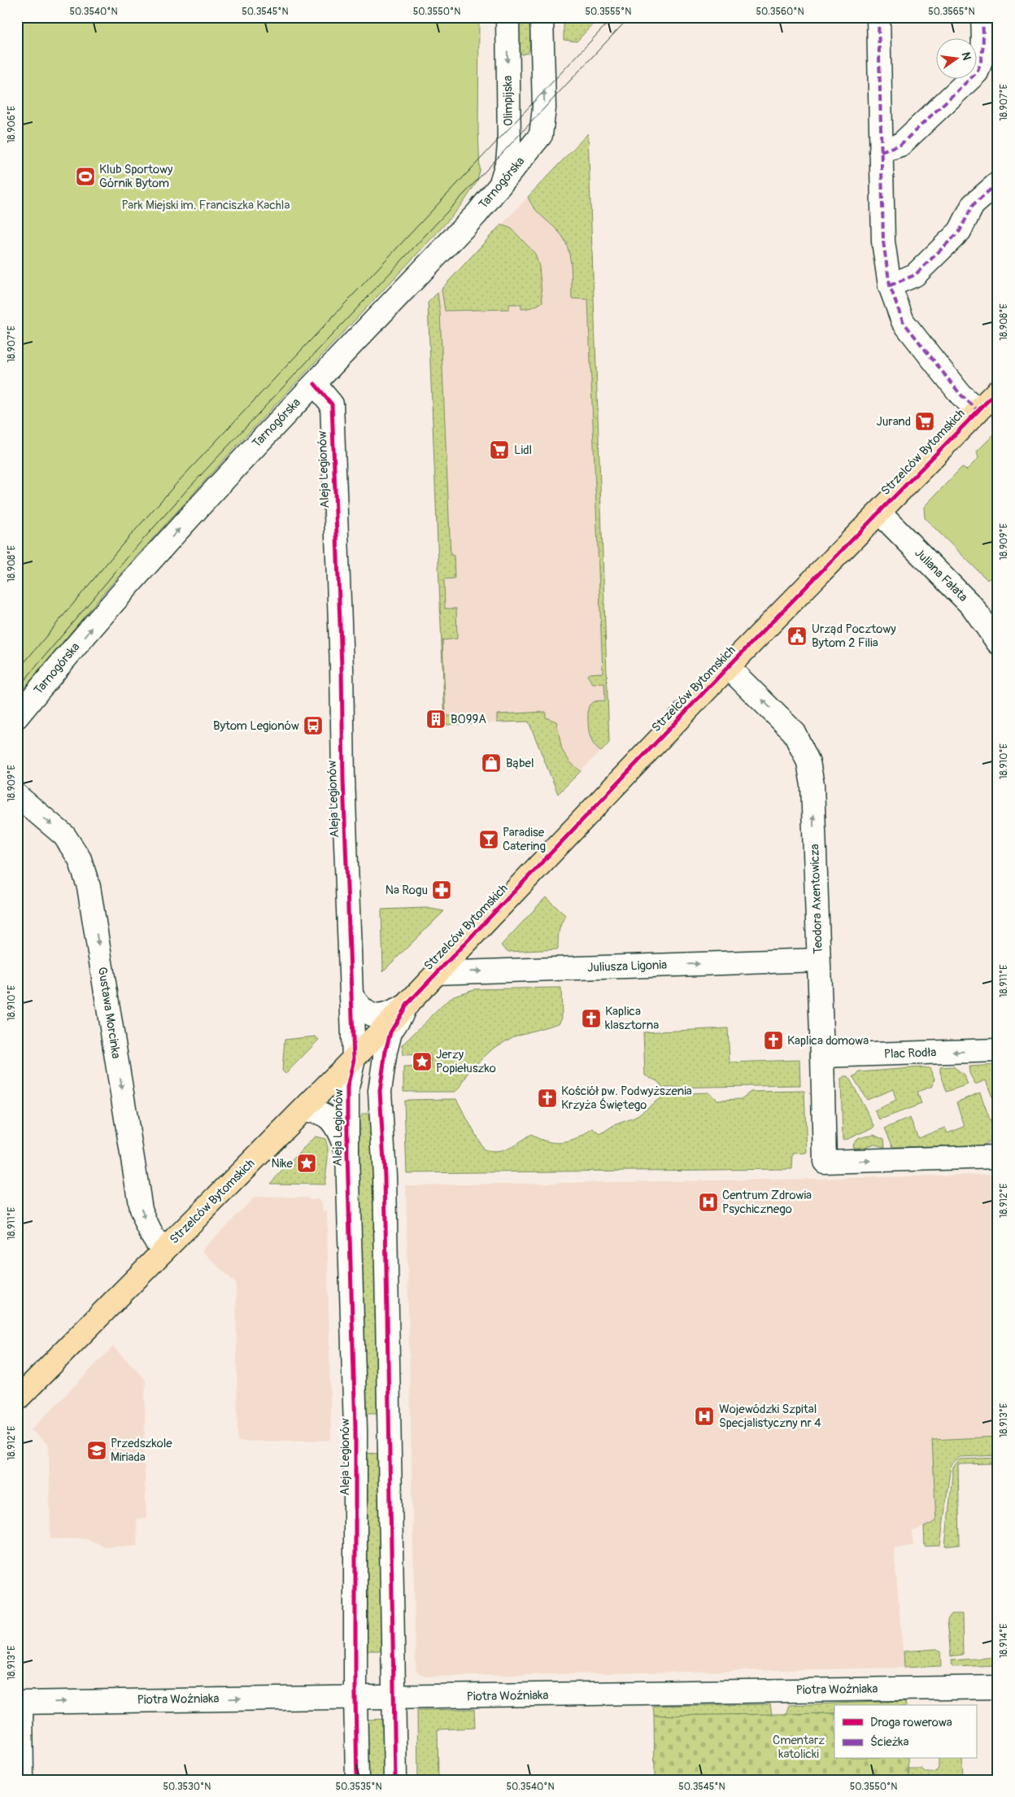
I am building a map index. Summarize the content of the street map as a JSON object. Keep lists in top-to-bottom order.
{
  "streets": {
    "main road": ["Strzelców Bytomskich"],
    "street": [
      "Olimpijska",
      "Tarnogórska",
      "Aleja Legionów",
      "Juliana Fałata",
      "Teodora Axentowicza",
      "Juliusza Ligonia",
      "Gustawa Morcinka",
      "Plac Rodła",
      "Piotra Woźniaka"
    ]
  },
  "crossings": [
    ["Olimpijska", "Tarnogórska"],
    ["Tarnogórska", "Aleja Legionów"],
    ["Strzelców Bytomskich", "Aleja Legionów"],
    ["Strzelców Bytomskich", "Juliana Fałata"],
    ["Strzelców Bytomskich", "Teodora Axentowicza"],
    ["Strzelców Bytomskich", "Juliusza Ligonia"],
    ["Strzelców Bytomskich", "Gustawa Morcinka"],
    ["Aleja Legionów", "Piotra Woźniaka"],
    ["Teodora Axentowicza", "Juliusza Ligonia"],
    ["Teodora Axentowicza", "Plac Rodła"]
  ],
  "one_way": [
    "Olimpijska",
    "Tarnogórska",
    "Juliusza Ligonia",
    "Gustawa Morcinka",
    "Plac Rodła"
  ],
  "parks": ["Park Miejski im. Franciszka Kachla", "Cmentarz katolicki"],
  "places": {
    "sports": ["Klub Sportowy Górnik Bytom"],
    "supermarket": ["Jurand", "Lidl"],
    "public building": ["Urząd Pocztowy Bytom 2 Filia"],
    "building": ["B099A"],
    "bus stop": ["Bytom Legionów"],
    "shop": ["Bąbel"],
    "bar": ["Paradise Catering"],
    "pharmacy": ["Na Rogu"],
    "church": ["Kaplica klasztorna", "Kaplica domowa", "Kościół pw. Podwyższenia Krzyża Świętego"],
    "place": ["Jerzy Popiełuszko", "Nike"],
    "hospital": ["Centrum Zdrowia Psychicznego", "Wojewódzki Szpital Specjalistyczny nr 4"],
    "school or university": ["Przedszkole Miriada"]
  },
  "legend": ["Droga rowerowa", "Ścieżka"],
  "north": "right",
  "coordinates": [
    "50.3540°N",
    "50.3545°N",
    "50.3550°N",
    "50.3555°N",
    "50.3560°N",
    "50.3565°N",
    "18.907°E",
    "18.906°E",
    "18.908°E",
    "18.909°E",
    "18.910°E",
    "18.911°E",
    "18.912°E",
    "18.913°E",
    "18.914°E",
    "50.3530°N",
    "50.3535°N"
  ]
}
